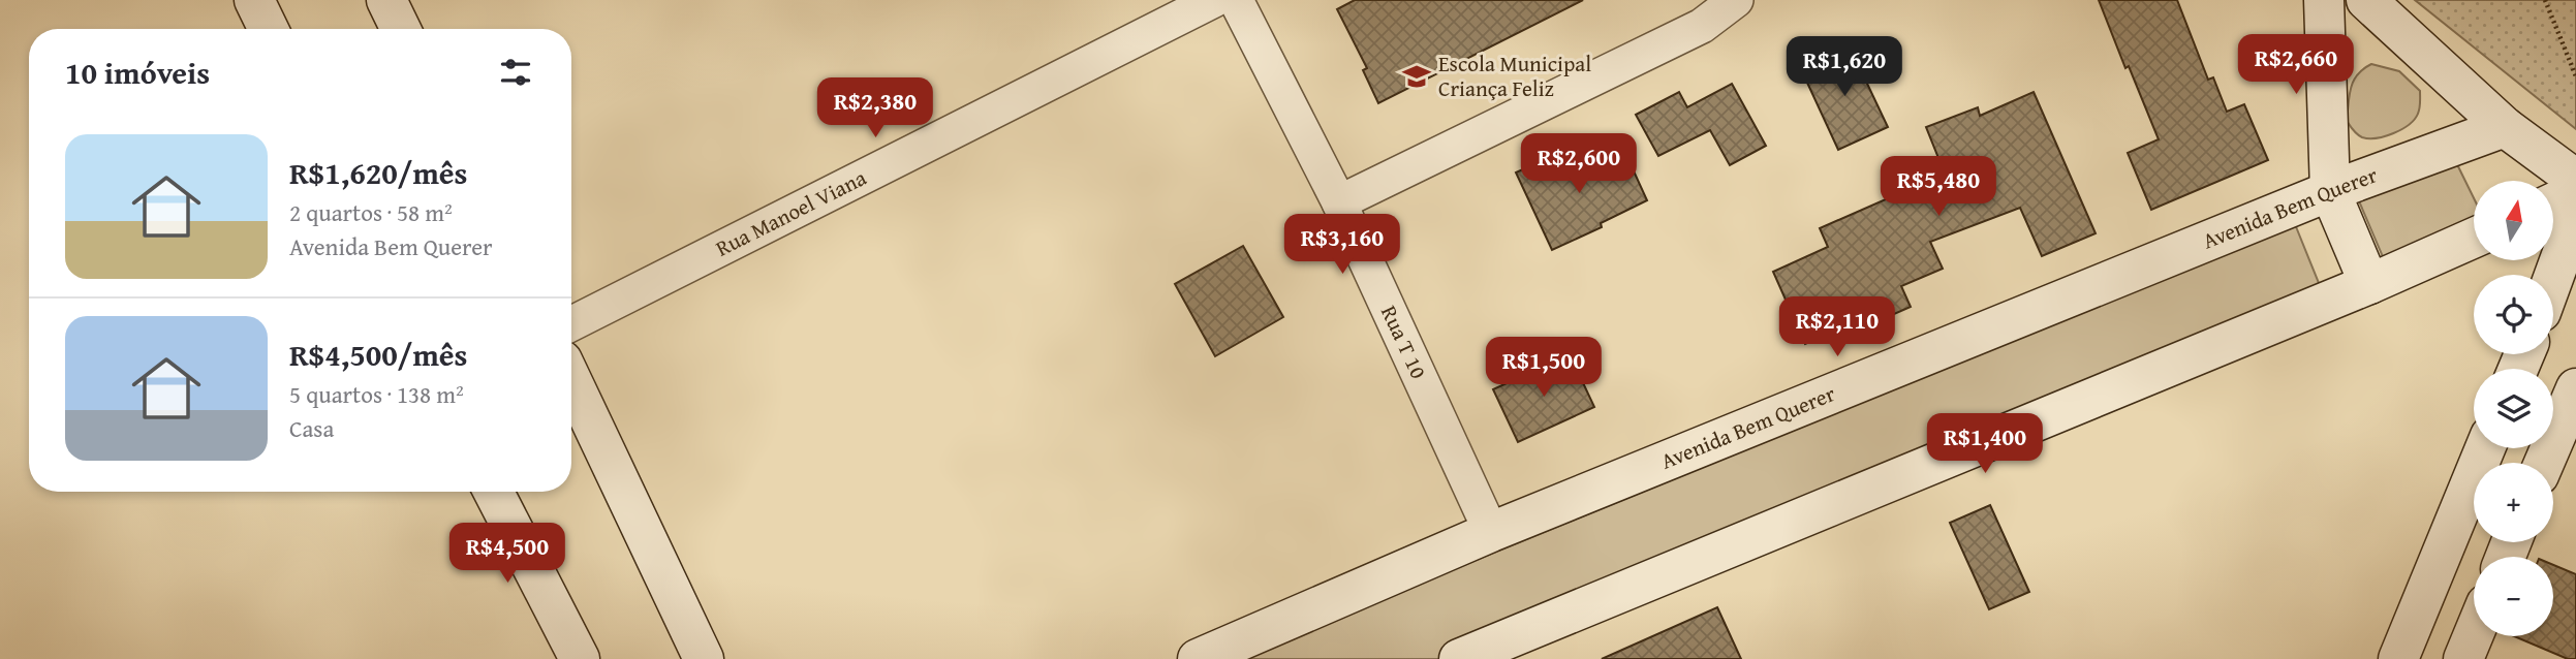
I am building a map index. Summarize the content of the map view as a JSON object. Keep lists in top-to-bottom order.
{
  "streets": {
    "street": ["Avenida Bem Querer", "Rua Manoel Viana", "Rua T 10"]
  },
  "crossings": [
    ["Avenida Bem Querer", "Rua T 10"]
  ],
  "places": {
    "school or university": ["Escola Municipal Criança Feliz"]
  },
  "north": "top",
  "page": {
    "heading": "10 imóveis",
    "price": [
      "R$2,660",
      "R$1,620",
      "R$2,380",
      "R$2,600",
      "R$5,480",
      "R$3,160",
      "R$2,110",
      "R$1,500",
      "R$1,400",
      "R$4,500"
    ],
    "list": [
      {
        "name": "R$1,620/mês",
        "note": "2 quartos · 58 m² · Avenida Bem Querer"
      },
      {
        "name": "R$4,500/mês",
        "note": "5 quartos · 138 m² · Casa"
      }
    ],
    "map_buttons": ["+", "−"]
  }
}
